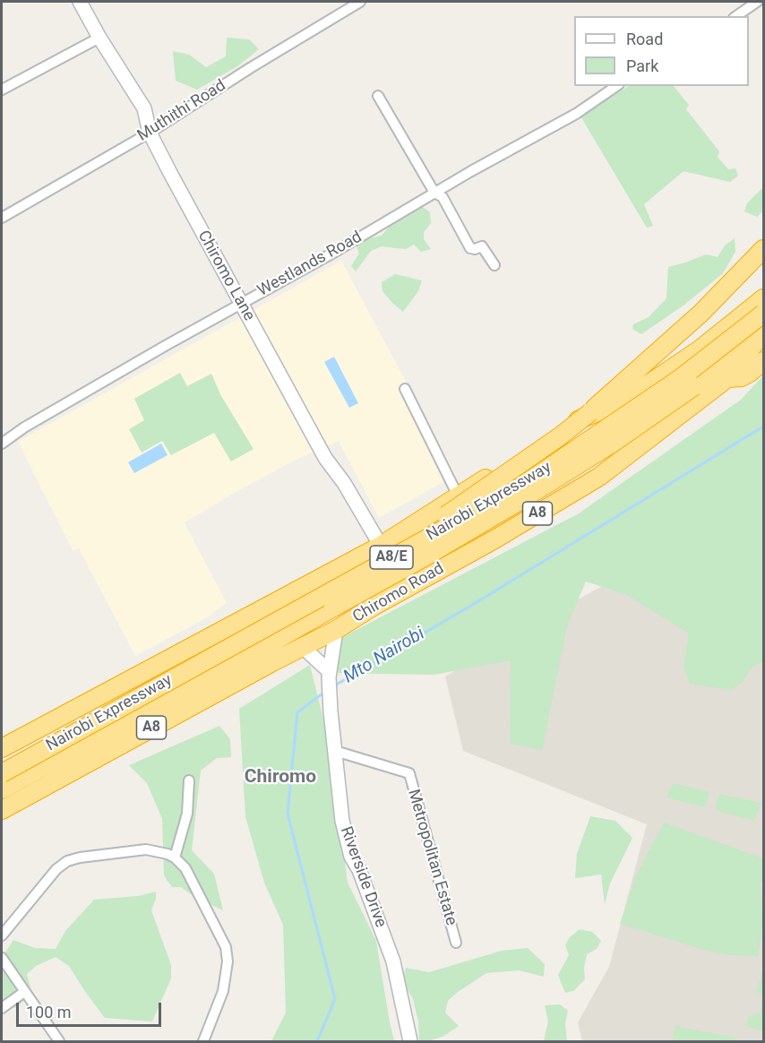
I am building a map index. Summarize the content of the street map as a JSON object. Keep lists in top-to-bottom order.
{
  "streets": {
    "highway": [
      "Nairobi Expressway",
      "A8",
      "A8/E",
      "Chiromo Road"
    ],
    "street": [
      "Muthithi Road",
      "Westlands Road",
      "Chiromo Lane",
      "Metropolitan Estate",
      "Riverside Drive"
    ]
  },
  "crossings": [
    ["Muthithi Road", "Chiromo Lane"],
    ["Westlands Road", "Chiromo Lane"],
    ["Nairobi Expressway", "Chiromo Road"],
    ["Chiromo Road", "Riverside Drive"],
    ["Metropolitan Estate", "Riverside Drive"]
  ],
  "districts": ["Chiromo"],
  "water": ["Mto Nairobi"],
  "legend": ["Road", "Park"],
  "scale_bar": "100 m"
}
